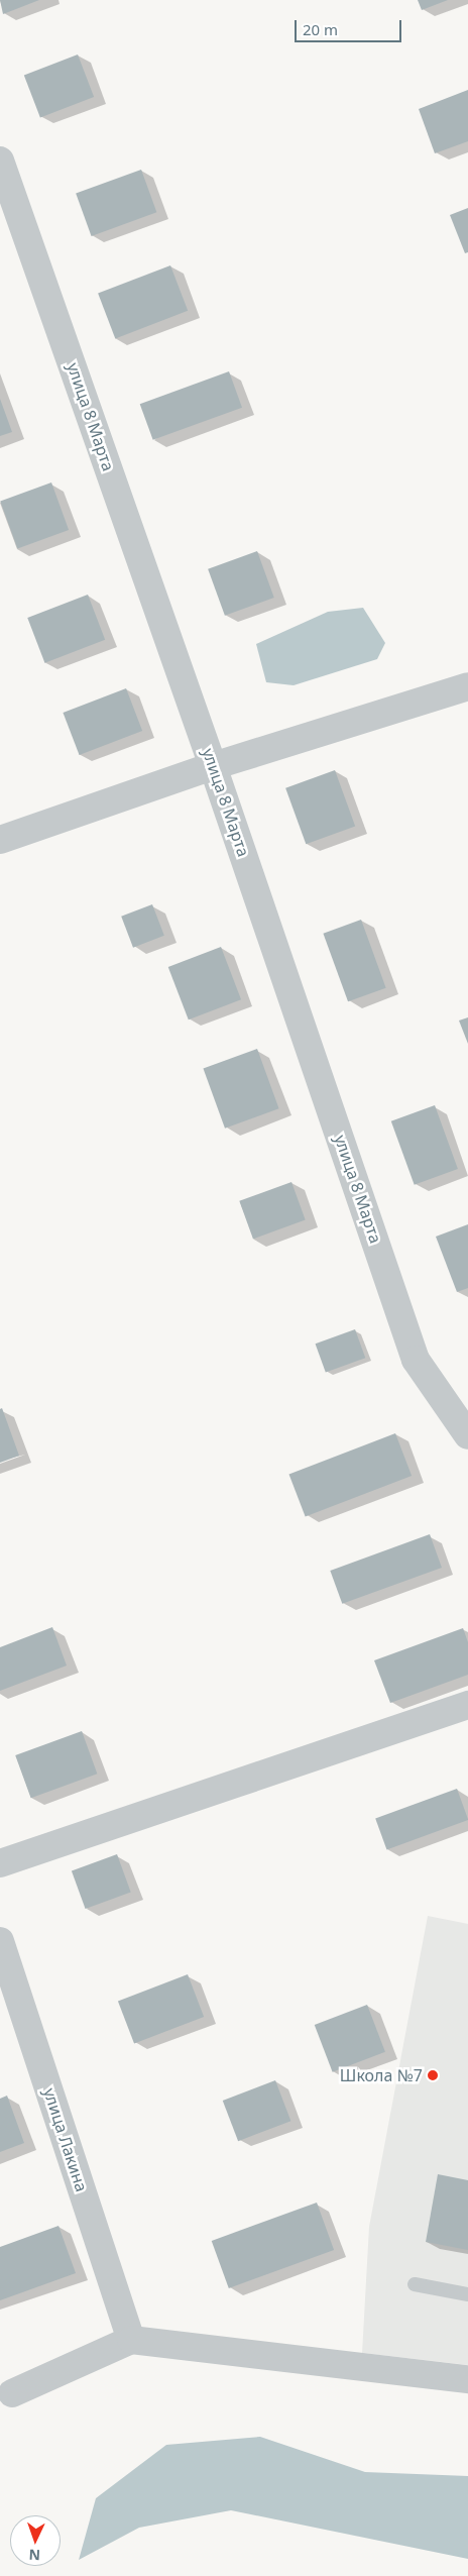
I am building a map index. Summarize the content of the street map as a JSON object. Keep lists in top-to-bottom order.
{
  "streets": {
    "street": ["улица 8 Марта", "улица Лакина"]
  },
  "places": ["Школа №7"],
  "scale_bar": "20 m",
  "north": "bottom"
}
